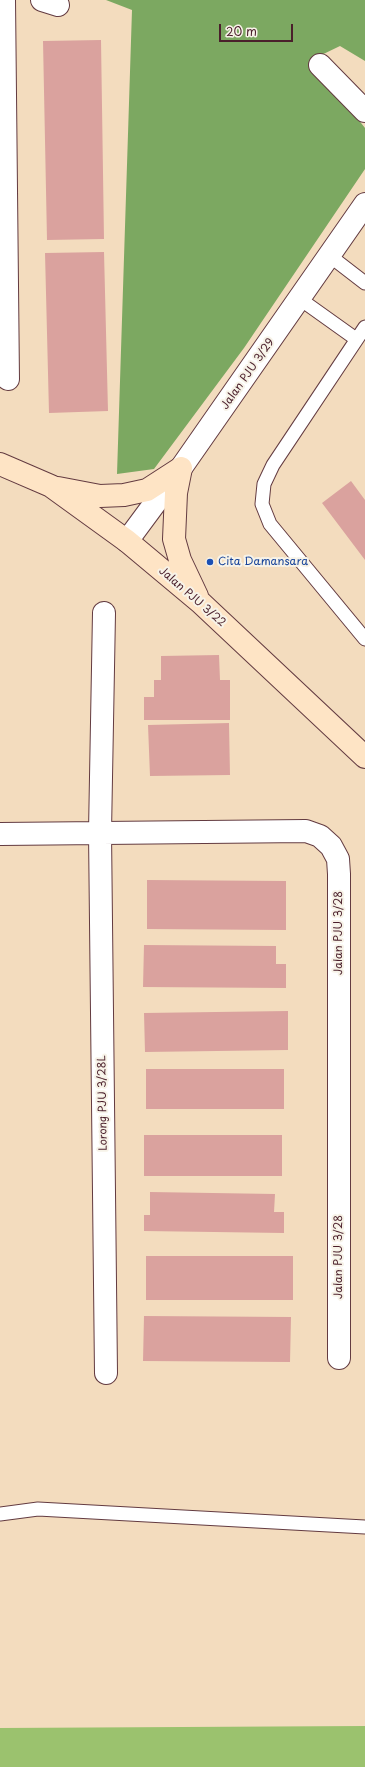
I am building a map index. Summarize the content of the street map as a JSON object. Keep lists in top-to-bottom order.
{
  "streets": {
    "street": [
      "Jalan PJU 3/29",
      "Jalan PJU 3/22",
      "Jalan PJU 3/28",
      "Lorong PJU 3/28L"
    ]
  },
  "crossings": [
    ["Jalan PJU 3/29", "Jalan PJU 3/22"],
    ["Jalan PJU 3/28", "Lorong PJU 3/28L"]
  ],
  "places": ["Cita Damansara"],
  "scale_bar": "20 m"
}
